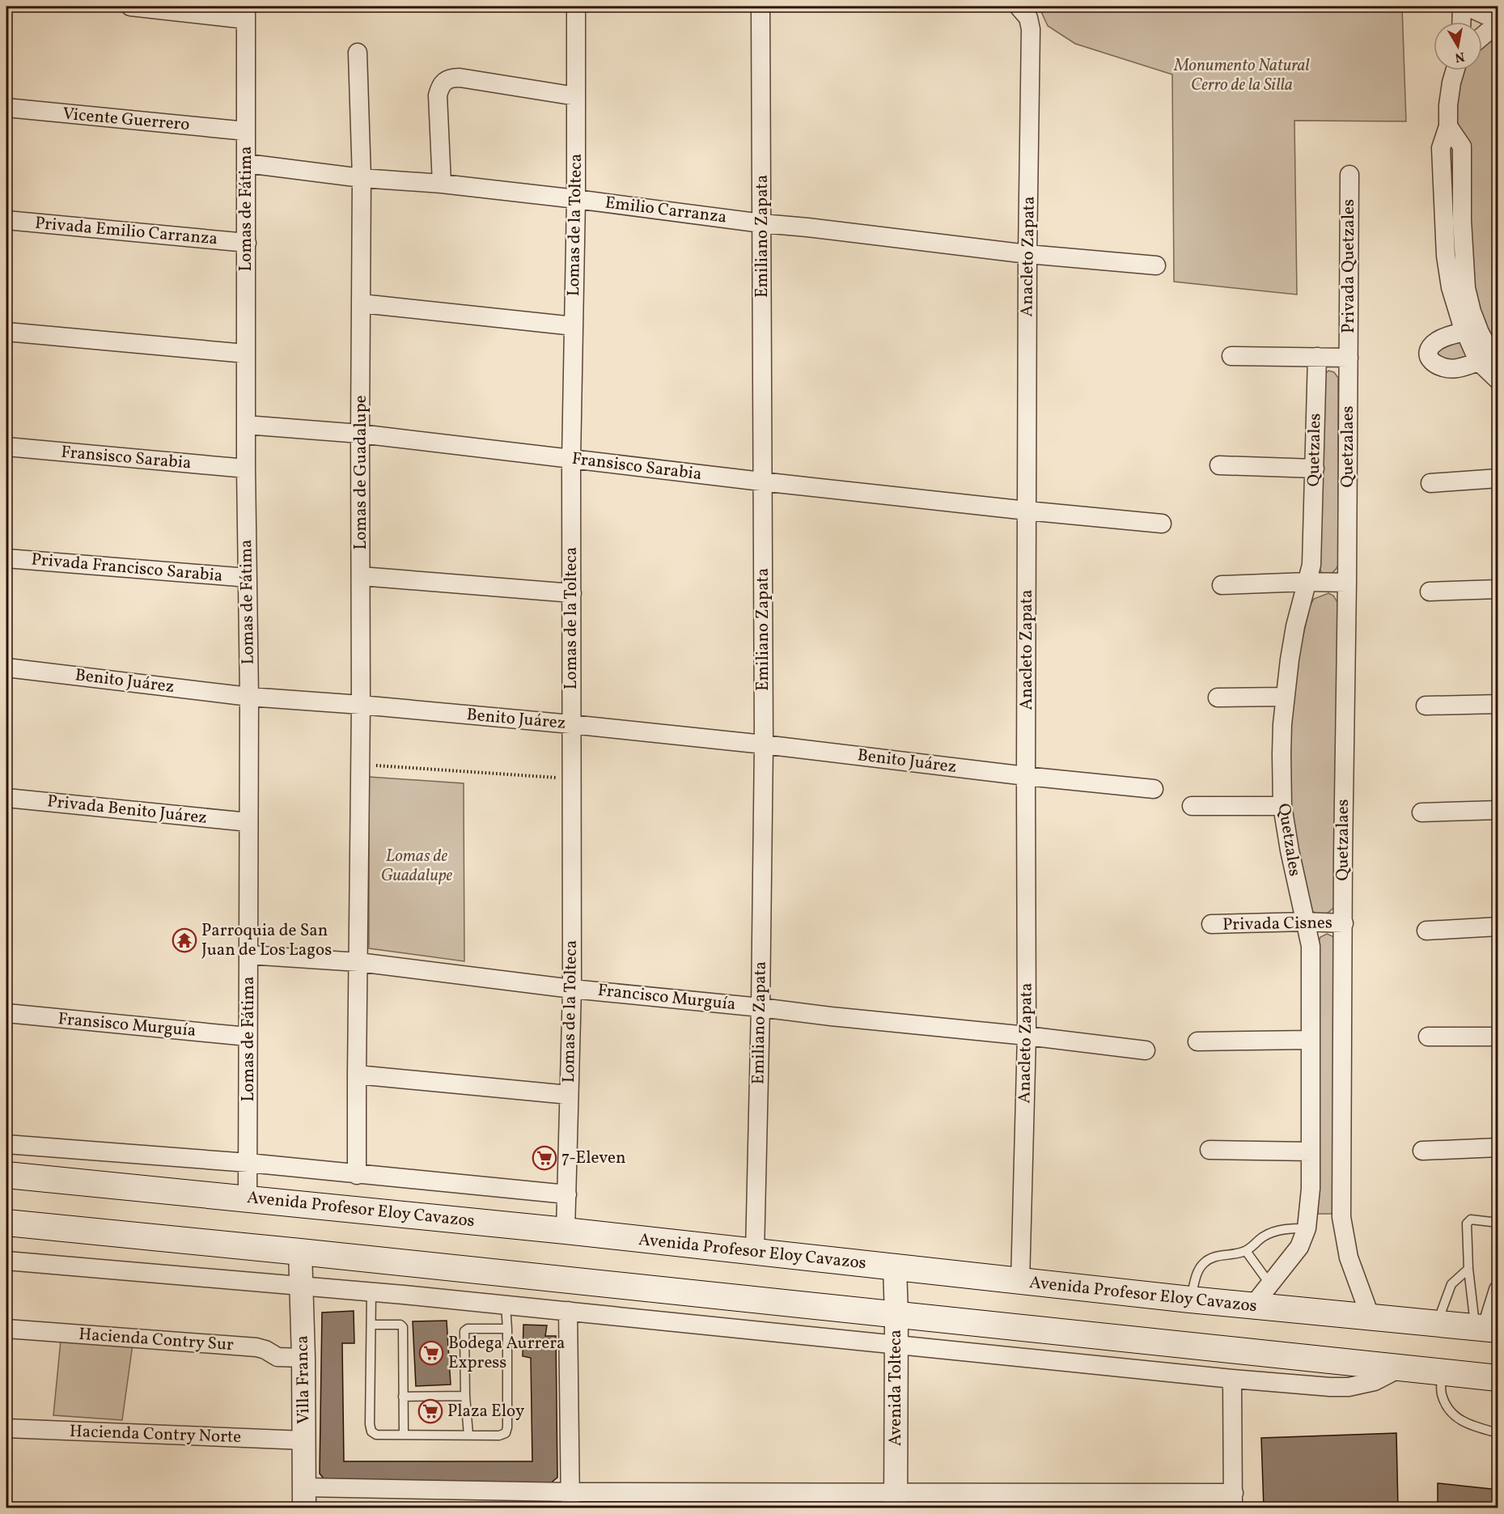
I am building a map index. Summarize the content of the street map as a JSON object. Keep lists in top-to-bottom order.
{
  "streets": {
    "main road": ["Avenida Profesor Eloy Cavazos"],
    "street": [
      "Vicente Guerrero",
      "Lomas de Fátima",
      "Emilio Carranza",
      "Lomas de la Tolteca",
      "Privada Emilio Carranza",
      "Emiliano Zapata",
      "Anacleto Zapata",
      "Privada Quetzales",
      "Quetzalaes",
      "Quetzales",
      "Fransisco Sarabia",
      "Lomas de Guadalupe",
      "Privada Francisco Sarabia",
      "Benito Juárez",
      "Privada Benito Juárez",
      "Privada Cisnes",
      "Francisco Murguía",
      "Fransisco Murguía",
      "Hacienda Contry Sur",
      "Villa Franca",
      "Avenida Tolteca",
      "Hacienda Contry Norte"
    ]
  },
  "crossings": [
    ["Vicente Guerrero", "Lomas de Fátima"],
    ["Lomas de Fátima", "Emilio Carranza"],
    ["Lomas de Fátima", "Privada Emilio Carranza"],
    ["Lomas de Fátima", "Fransisco Sarabia"],
    ["Lomas de Fátima", "Privada Francisco Sarabia"],
    ["Lomas de Fátima", "Benito Juárez"],
    ["Lomas de Fátima", "Privada Benito Juárez"],
    ["Lomas de Fátima", "Francisco Murguía"],
    ["Lomas de Fátima", "Fransisco Murguía"],
    ["Lomas de Fátima", "Avenida Profesor Eloy Cavazos"],
    ["Emilio Carranza", "Lomas de la Tolteca"],
    ["Emilio Carranza", "Emiliano Zapata"],
    ["Emilio Carranza", "Anacleto Zapata"],
    ["Emilio Carranza", "Lomas de Guadalupe"],
    ["Lomas de la Tolteca", "Fransisco Sarabia"],
    ["Lomas de la Tolteca", "Benito Juárez"],
    ["Lomas de la Tolteca", "Francisco Murguía"],
    ["Lomas de la Tolteca", "Avenida Profesor Eloy Cavazos"],
    ["Emiliano Zapata", "Fransisco Sarabia"],
    ["Emiliano Zapata", "Benito Juárez"],
    ["Emiliano Zapata", "Francisco Murguía"],
    ["Emiliano Zapata", "Avenida Profesor Eloy Cavazos"],
    ["Anacleto Zapata", "Fransisco Sarabia"],
    ["Anacleto Zapata", "Benito Juárez"],
    ["Anacleto Zapata", "Francisco Murguía"],
    ["Anacleto Zapata", "Avenida Profesor Eloy Cavazos"],
    ["Privada Quetzales", "Quetzalaes"],
    ["Quetzalaes", "Privada Cisnes"],
    ["Quetzalaes", "Avenida Profesor Eloy Cavazos"],
    ["Quetzales", "Privada Cisnes"],
    ["Quetzales", "Avenida Profesor Eloy Cavazos"],
    ["Fransisco Sarabia", "Lomas de Guadalupe"],
    ["Lomas de Guadalupe", "Benito Juárez"],
    ["Lomas de Guadalupe", "Francisco Murguía"],
    ["Avenida Profesor Eloy Cavazos", "Avenida Tolteca"],
    ["Hacienda Contry Sur", "Villa Franca"],
    ["Villa Franca", "Hacienda Contry Norte"]
  ],
  "parks": ["Monumento Natural Cerro de la Silla", "Lomas de Guadalupe"],
  "places": {
    "temple": ["Parroquia de San Juan de Los Lagos"],
    "supermarket": ["7-Eleven", "Bodega Aurrera Express", "Plaza Eloy"]
  },
  "north": "bottom"
}
